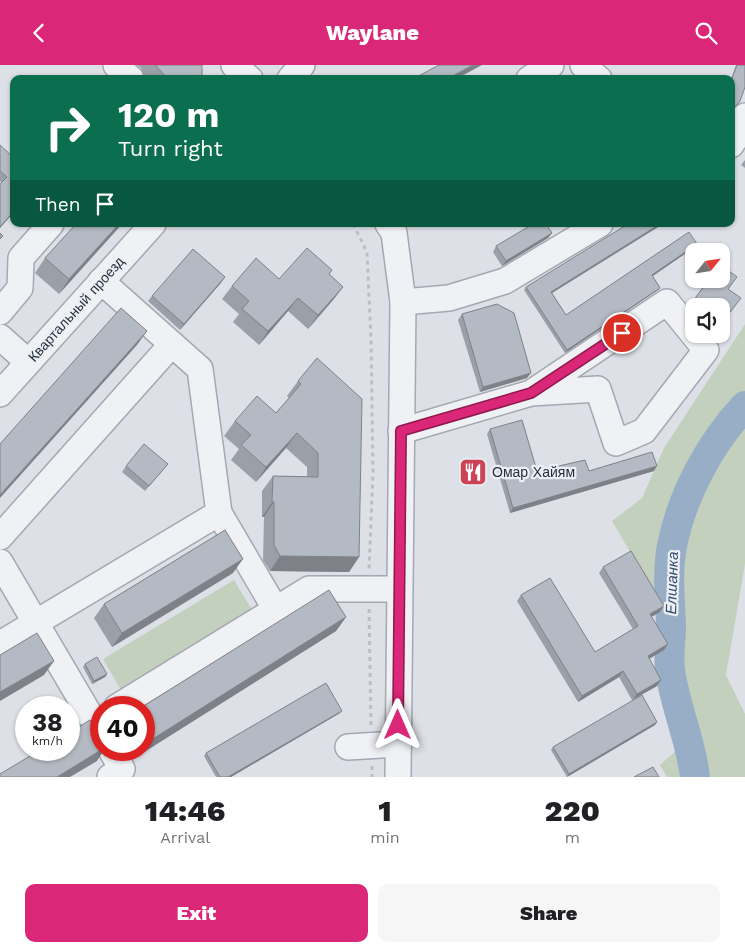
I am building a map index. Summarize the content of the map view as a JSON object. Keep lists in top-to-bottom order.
{
  "streets": {
    "street": ["Квартальный проезд"]
  },
  "water": ["Елшанка"],
  "places": {
    "restaurant": ["Омар Хайям"]
  },
  "north": "top right",
  "page": {
    "header": "Waylane",
    "turn": ["120 m", "Turn right"],
    "then": "Then",
    "speed": "38 km/h",
    "limit": "40",
    "eta": [
      "14:46",
      "Arrival",
      "1",
      "min",
      "220",
      "m"
    ],
    "buttons": ["Exit", "Share"]
  }
}
